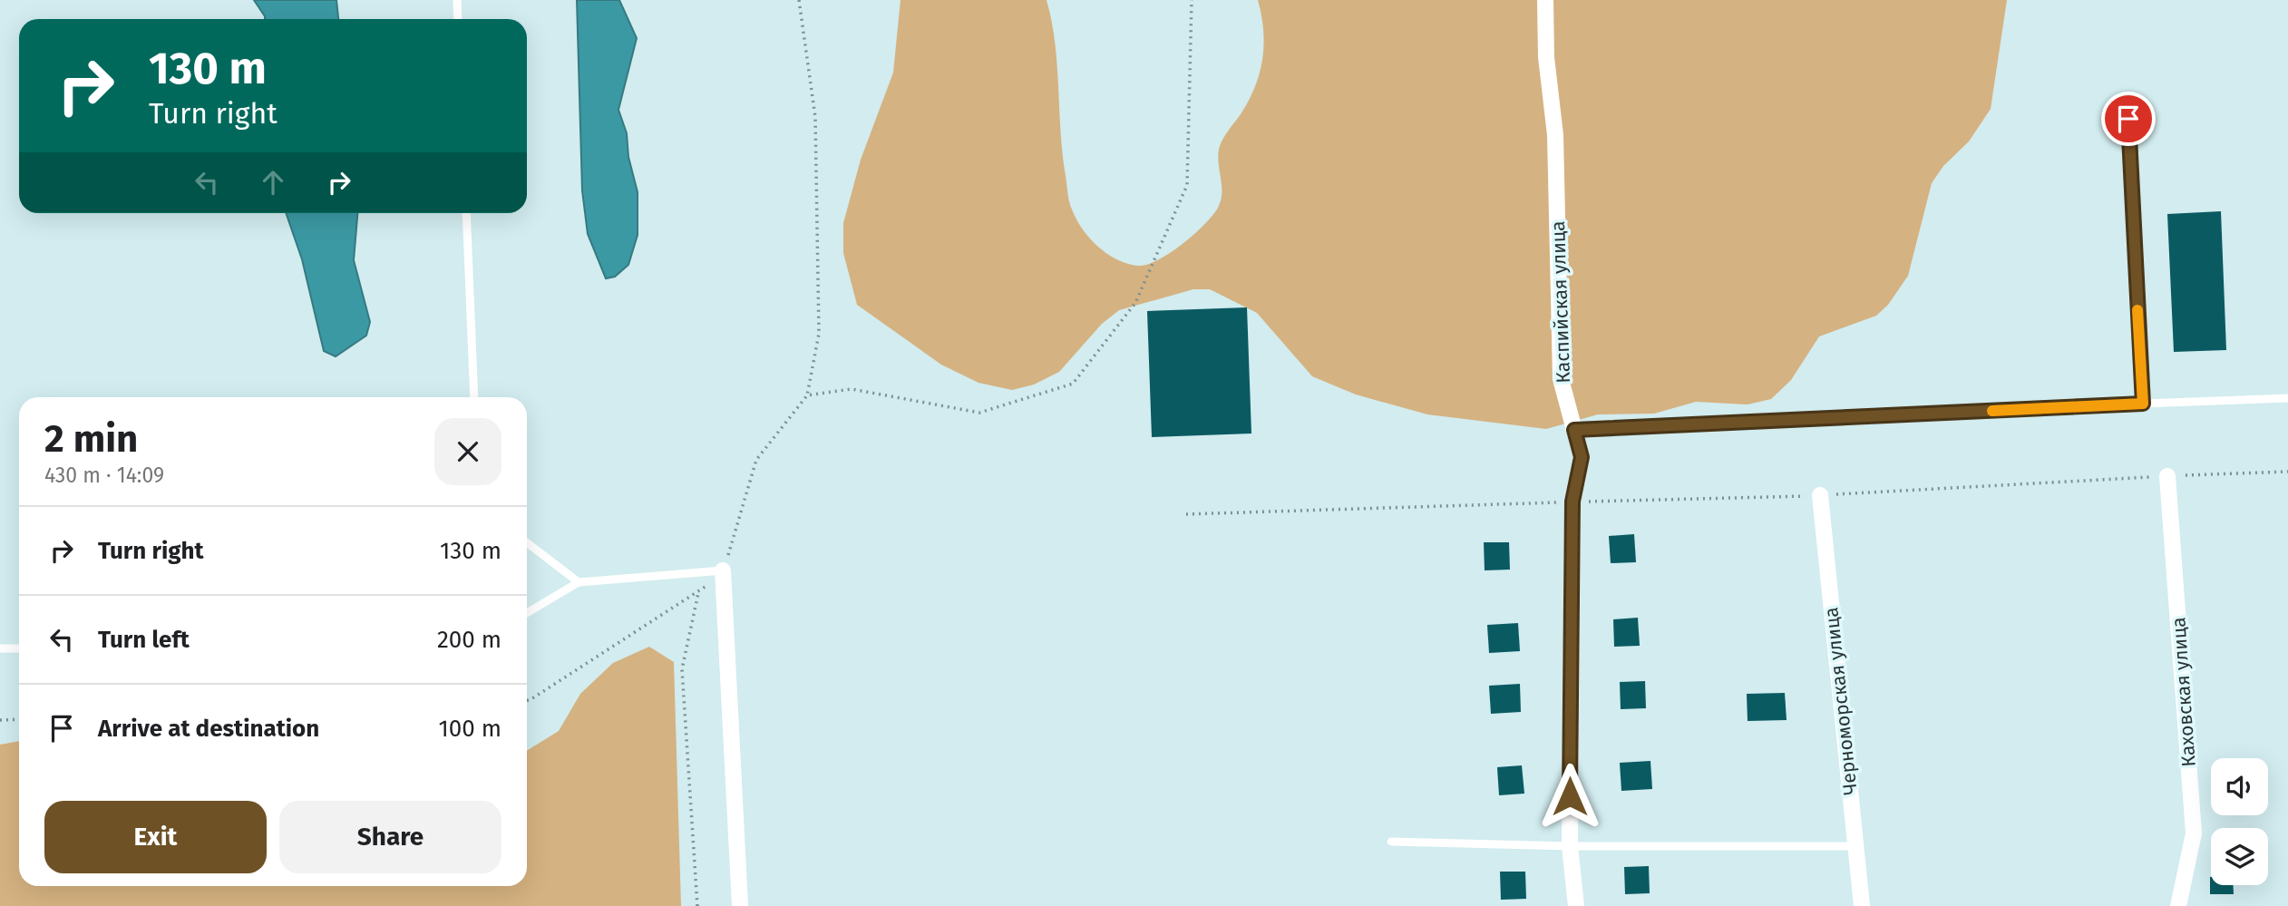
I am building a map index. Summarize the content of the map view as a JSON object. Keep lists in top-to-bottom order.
{
  "streets": {
    "street": ["Каспийская улица", "Каховская улица", "Черноморская улица"]
  },
  "page": {
    "turn": ["130 m", "Turn right"],
    "heading": ["2 min", "430 m · 14:09"],
    "list": [
      {
        "name": "Turn right",
        "value": "130 m"
      },
      {
        "name": "Turn left",
        "value": "200 m"
      },
      {
        "name": "Arrive at destination",
        "value": "100 m"
      }
    ],
    "buttons": ["Exit", "Share"]
  }
}
